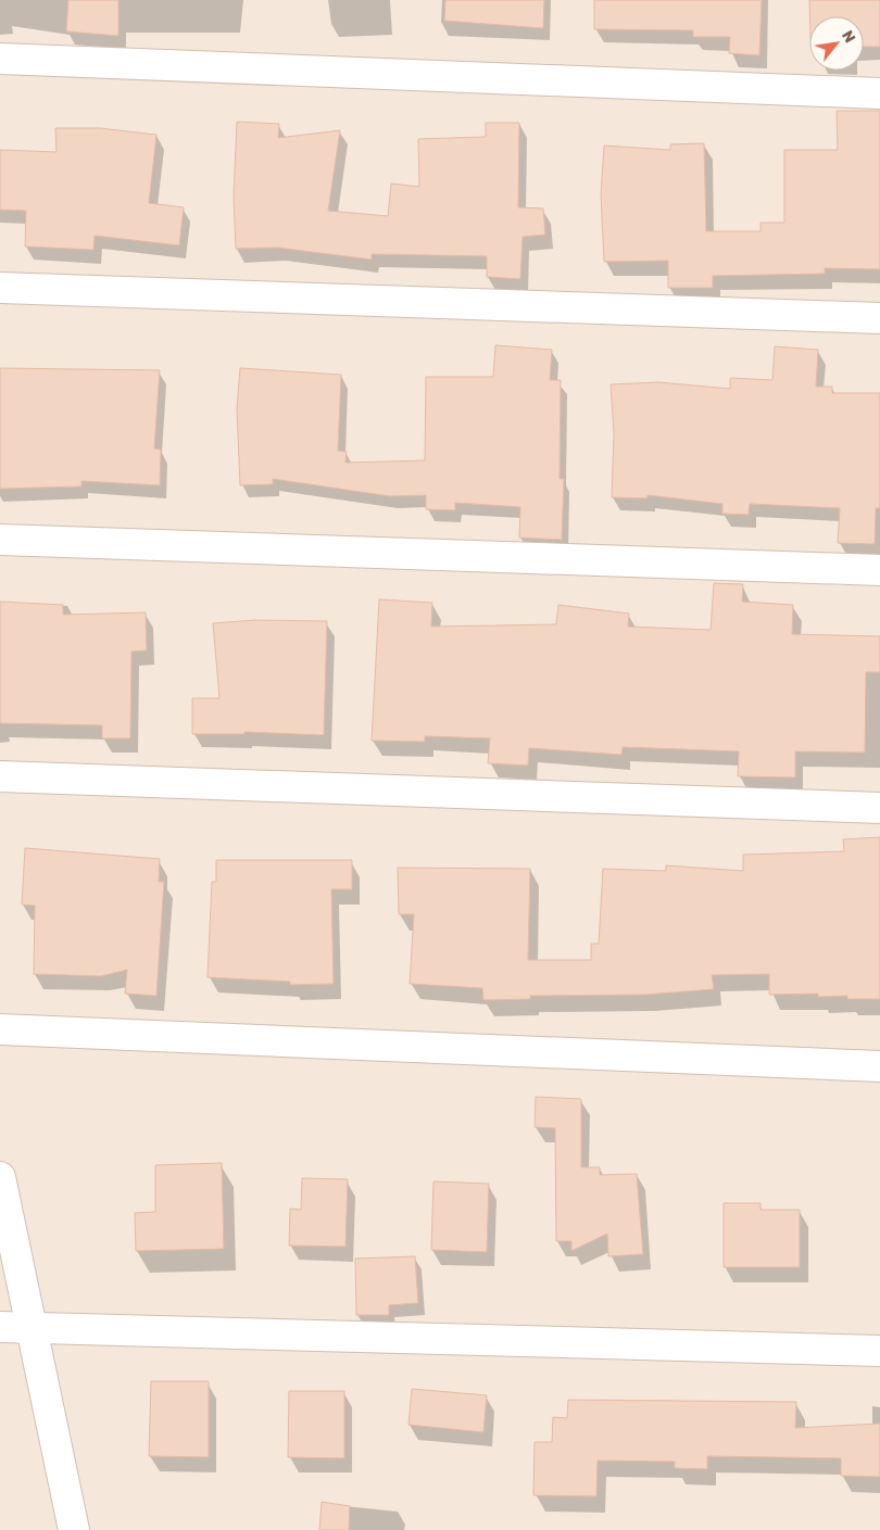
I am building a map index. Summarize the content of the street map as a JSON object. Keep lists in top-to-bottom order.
{
  "north": "top right"
}
